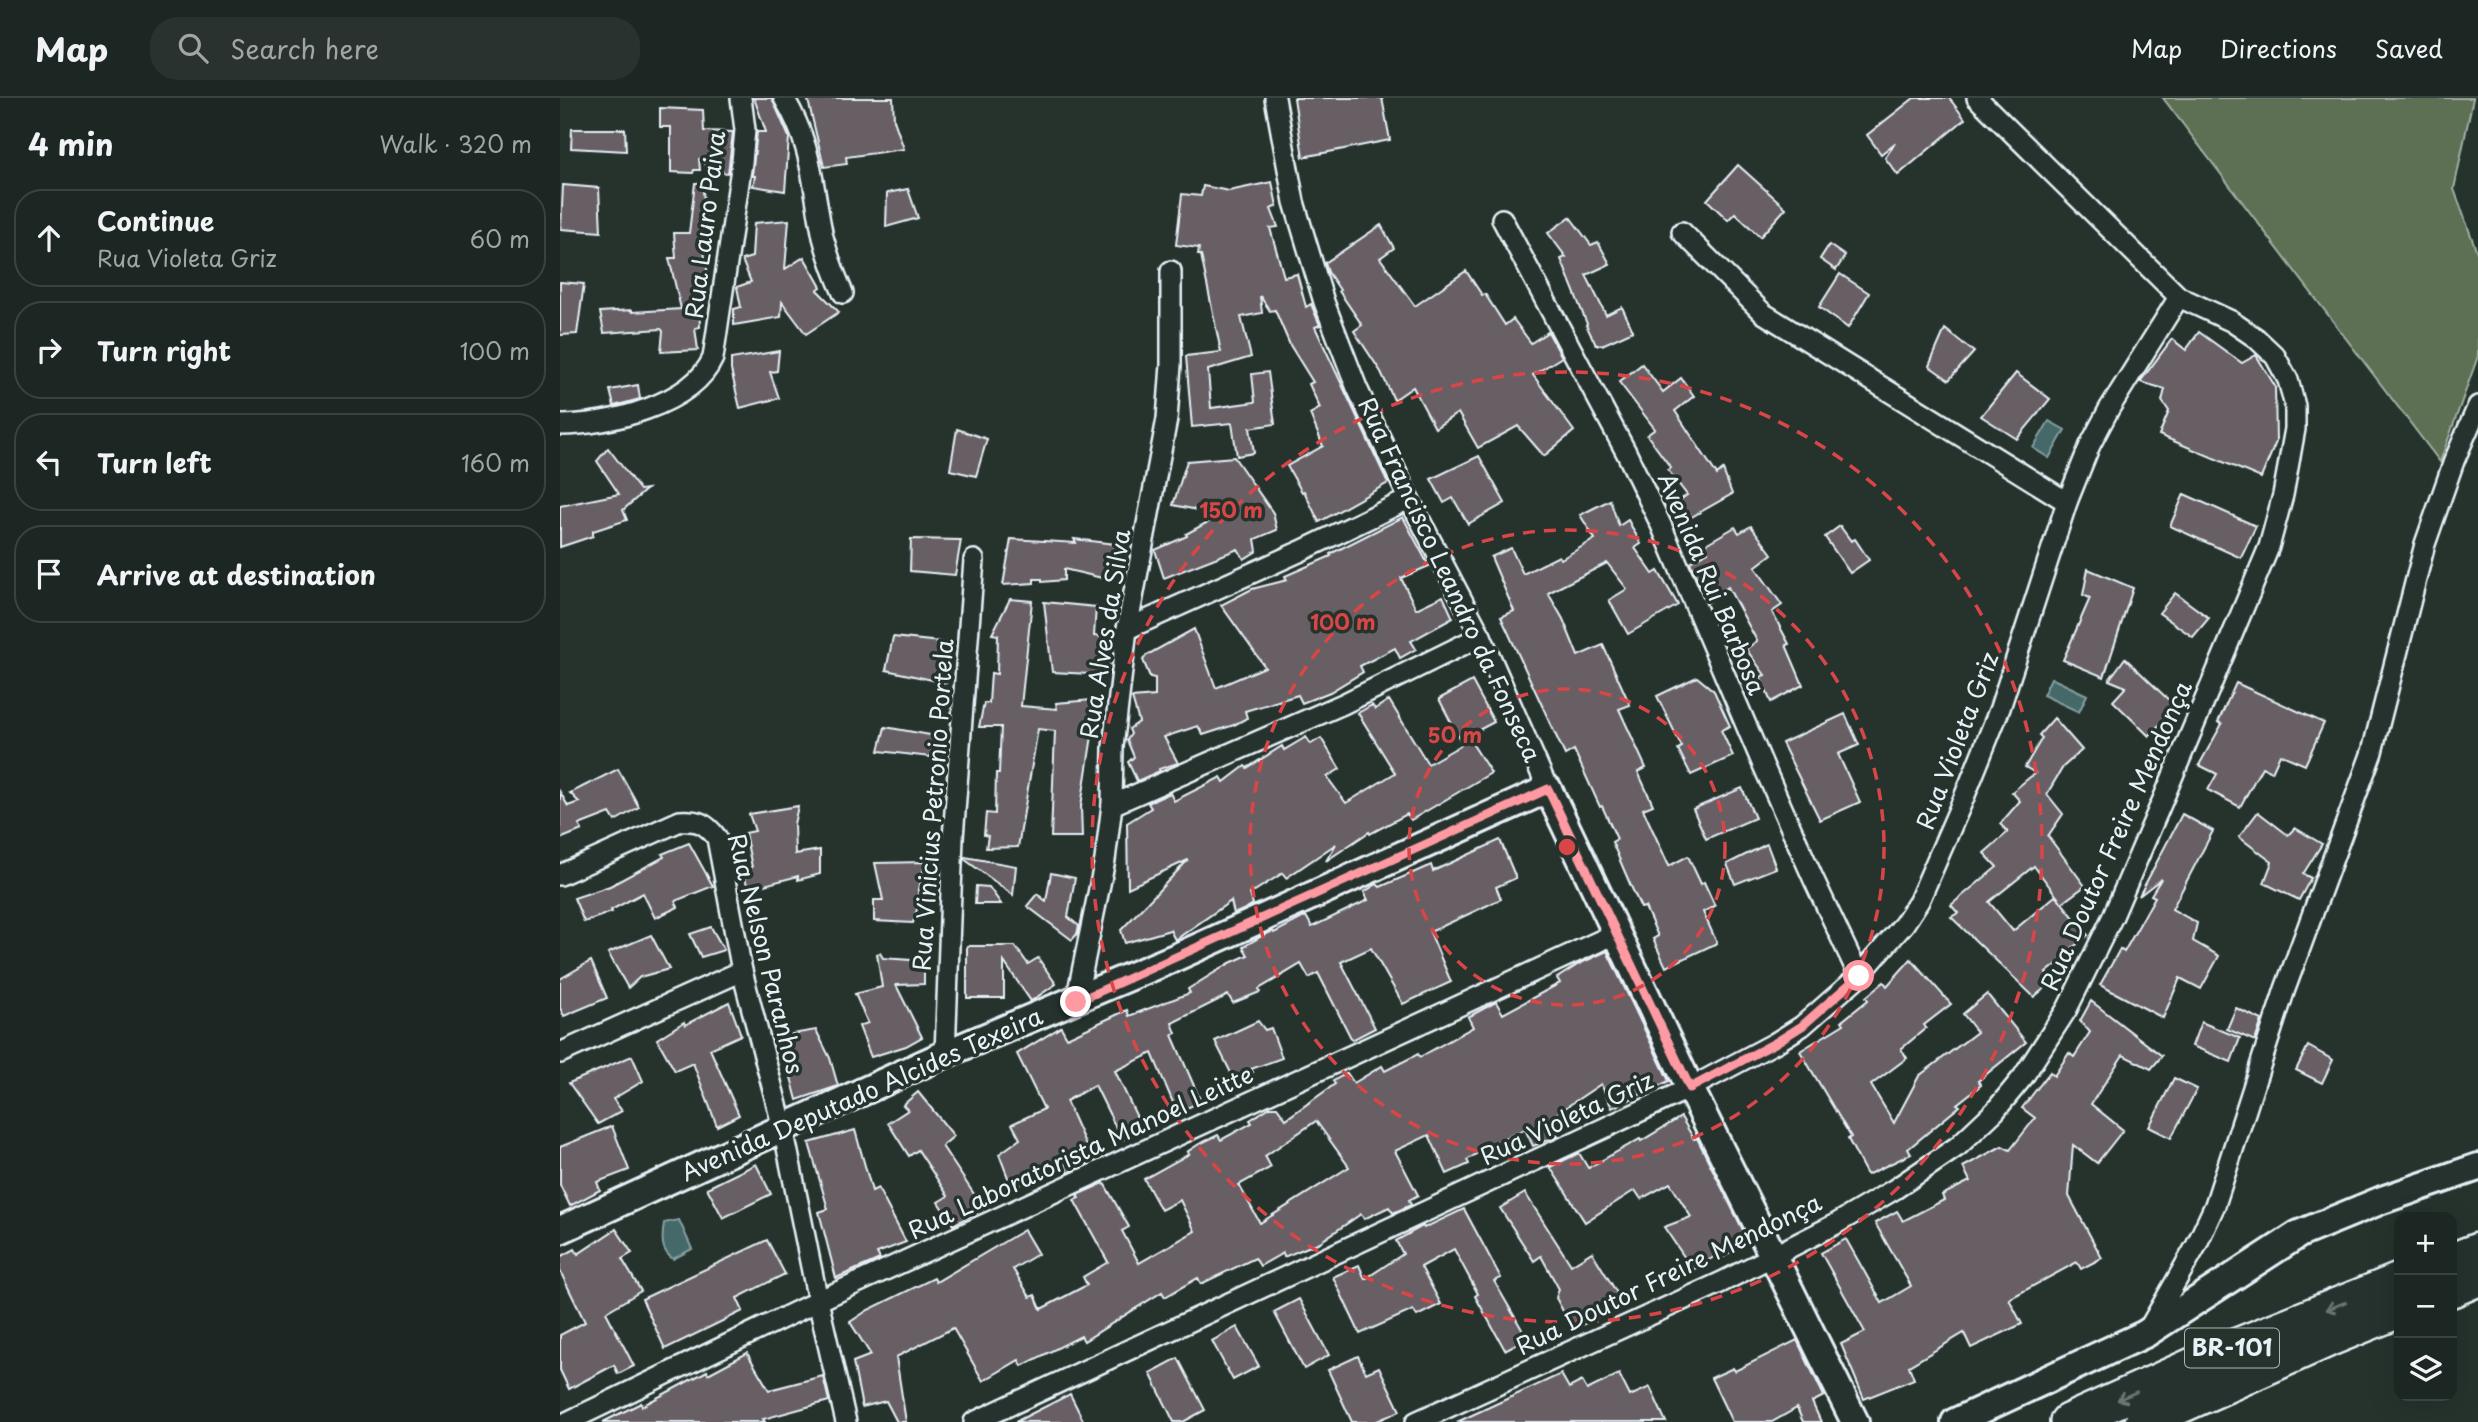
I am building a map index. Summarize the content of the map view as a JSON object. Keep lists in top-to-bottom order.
{
  "streets": {
    "highway": ["BR-101"],
    "main road": ["Rua Francisco Leandro da Fonseca", "Avenida Deputado Alcides Texeira"],
    "street": [
      "Rua Lauro Paiva",
      "Avenida Rui Barbosa",
      "Rua Alves da Silva",
      "Rua Violeta Griz",
      "Rua Vinicius Petronio Portela",
      "Rua Doutor Freire Mendonça",
      "Rua Nelson Paranhos",
      "Rua Laboratorista Manoel Leitte"
    ]
  },
  "crossings": [
    ["Rua Francisco Leandro da Fonseca", "Rua Violeta Griz"],
    ["Rua Francisco Leandro da Fonseca", "Rua Doutor Freire Mendonça"],
    ["Rua Francisco Leandro da Fonseca", "Avenida Deputado Alcides Texeira"],
    ["Rua Francisco Leandro da Fonseca", "Rua Laboratorista Manoel Leitte"],
    ["Avenida Rui Barbosa", "Rua Violeta Griz"],
    ["Rua Alves da Silva", "Avenida Deputado Alcides Texeira"],
    ["Rua Violeta Griz", "Rua Doutor Freire Mendonça"],
    ["Rua Vinicius Petronio Portela", "Avenida Deputado Alcides Texeira"],
    ["Rua Nelson Paranhos", "Avenida Deputado Alcides Texeira"],
    ["Rua Nelson Paranhos", "Rua Laboratorista Manoel Leitte"]
  ],
  "page": {
    "header": "Map",
    "search": "Search here",
    "nav": ["Map", "Directions", "Saved"],
    "heading": ["4 min", "Walk · 320 m"],
    "list": [
      ["Continue", "Rua Violeta Griz", "60 m"],
      ["Turn right", "100 m"],
      ["Turn left", "160 m"],
      "Arrive at destination"
    ],
    "map_buttons": ["+", "−"]
  },
  "rings": ["150 m", "100 m", "50 m"]
}
